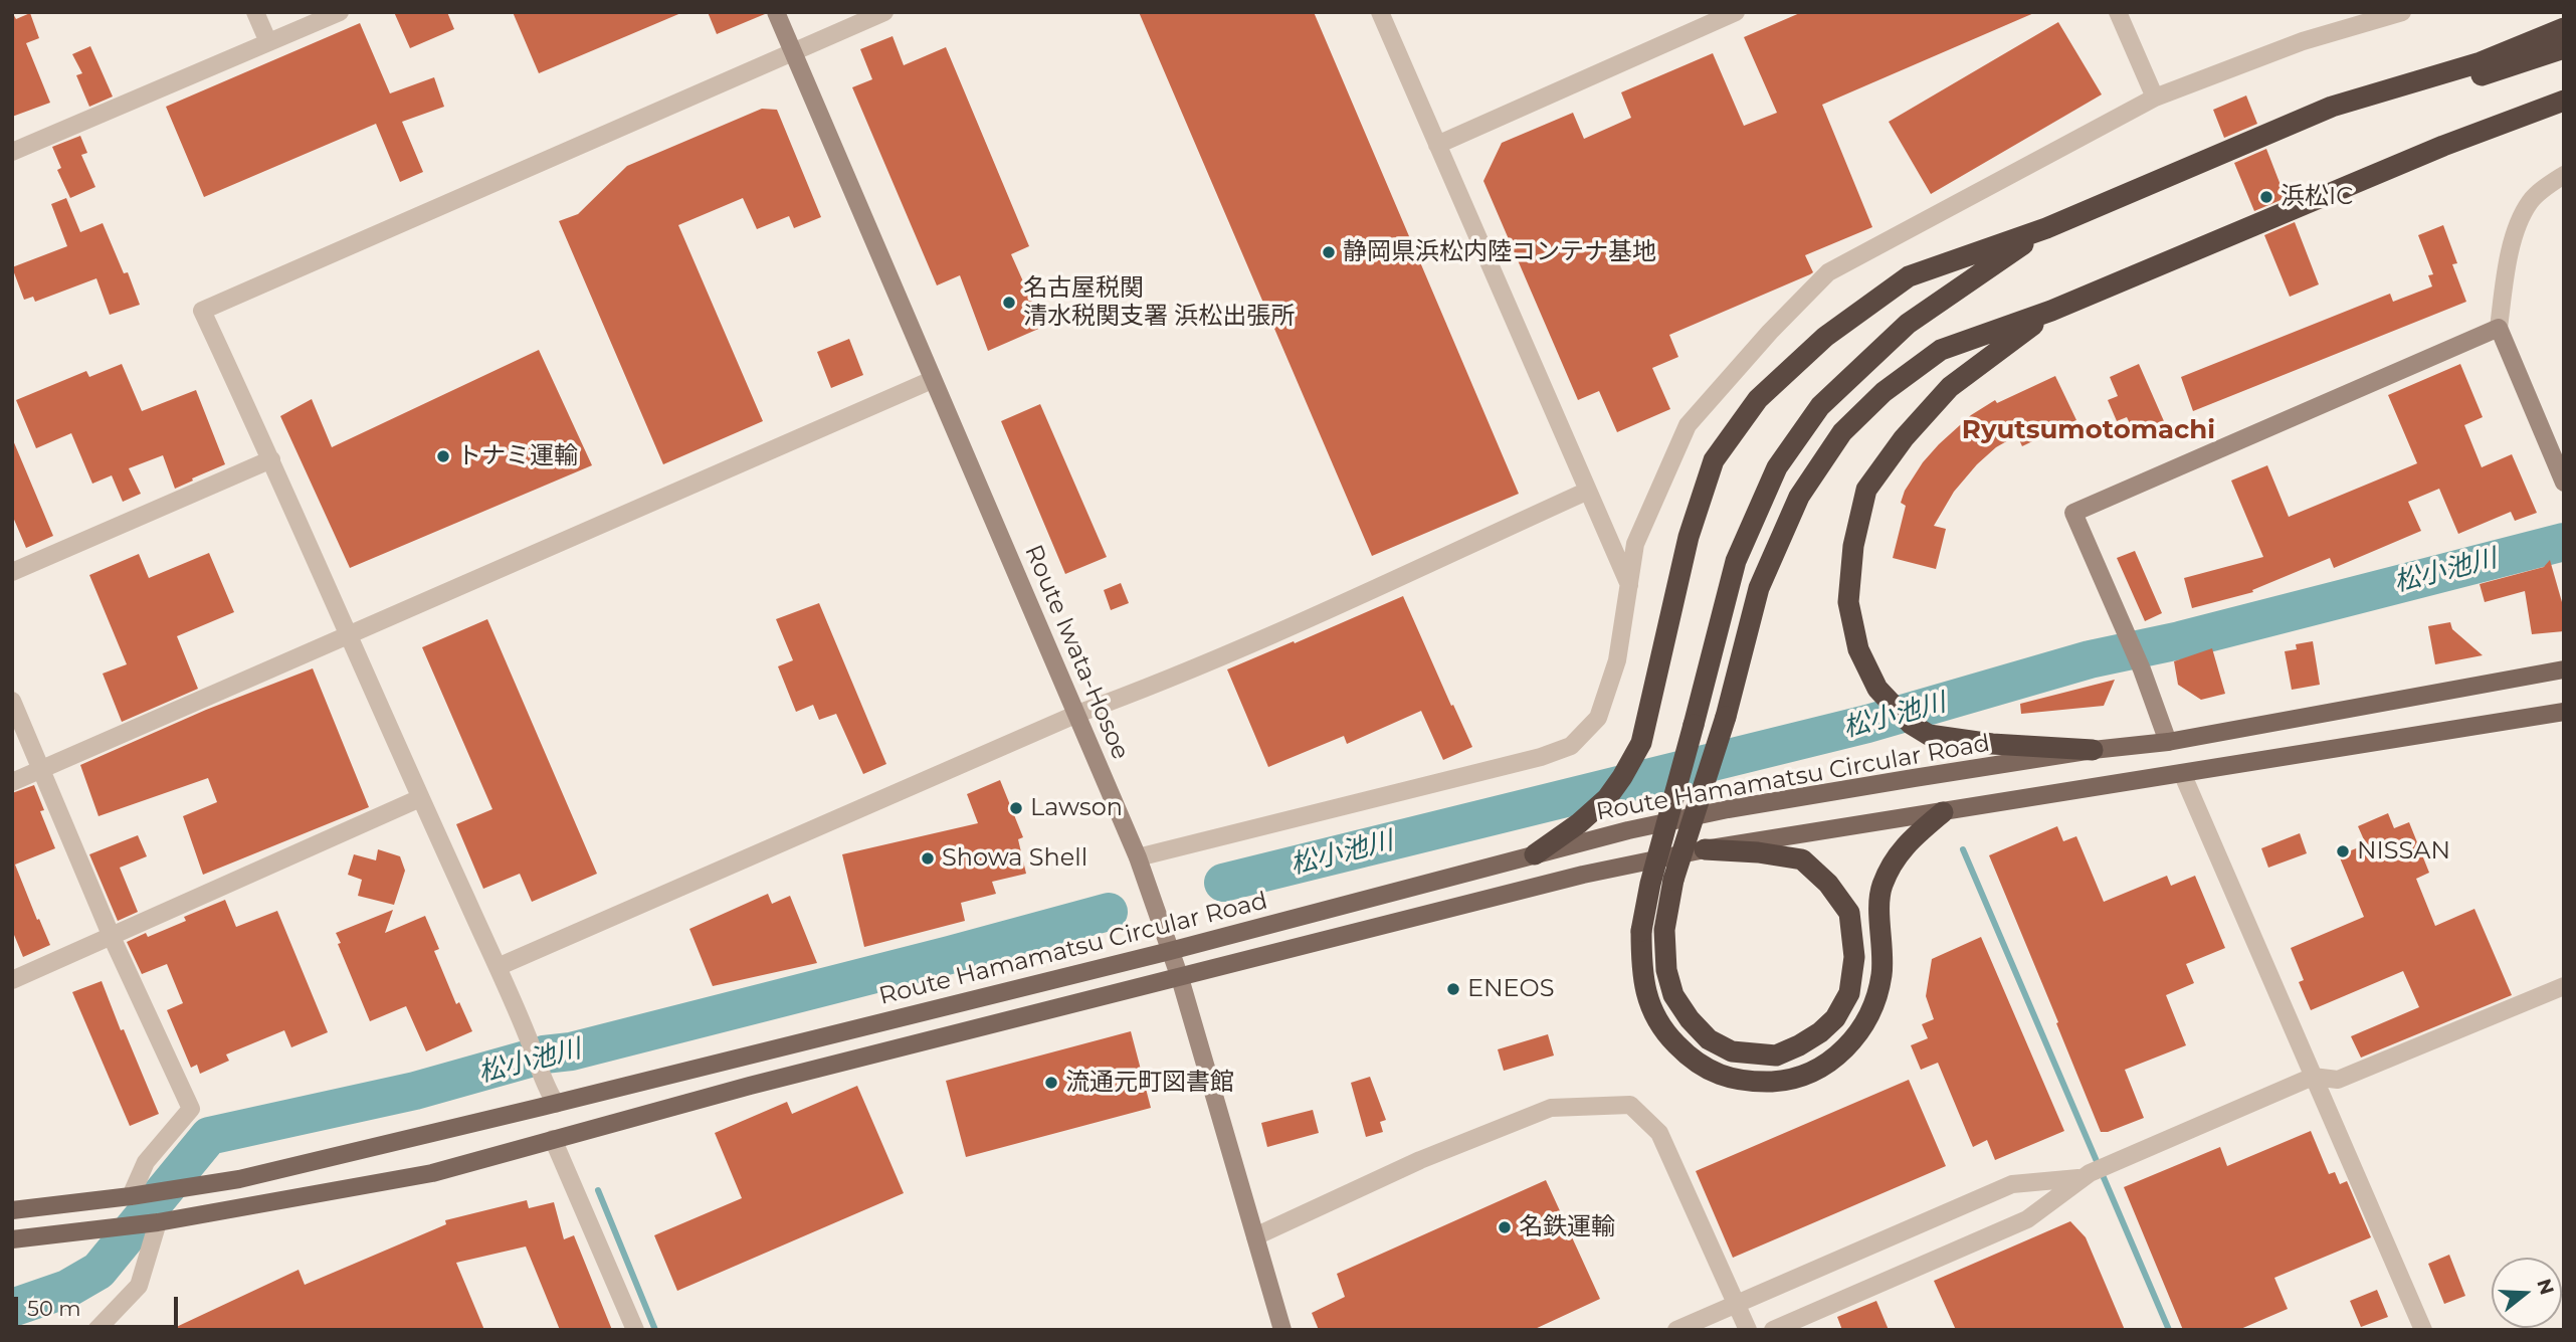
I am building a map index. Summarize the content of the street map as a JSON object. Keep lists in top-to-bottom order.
{
  "streets": {
    "main road": ["Route Iwata-Hosoe", "Route Hamamatsu Circular Road"]
  },
  "crossings": [
    ["Route Iwata-Hosoe", "Route Hamamatsu Circular Road"]
  ],
  "districts": ["Ryutsumotomachi"],
  "water": ["松小池川"],
  "places": [
    "浜松IC",
    "静岡県浜松内陸コンテナ基地",
    "名古屋税関 清水税関支署 浜松出張所",
    "トナミ運輸",
    "Lawson",
    "NISSAN",
    "Showa Shell",
    "ENEOS",
    "流通元町図書館",
    "名鉄運輸"
  ],
  "scale_bar": "50 m",
  "north": "right"
}
